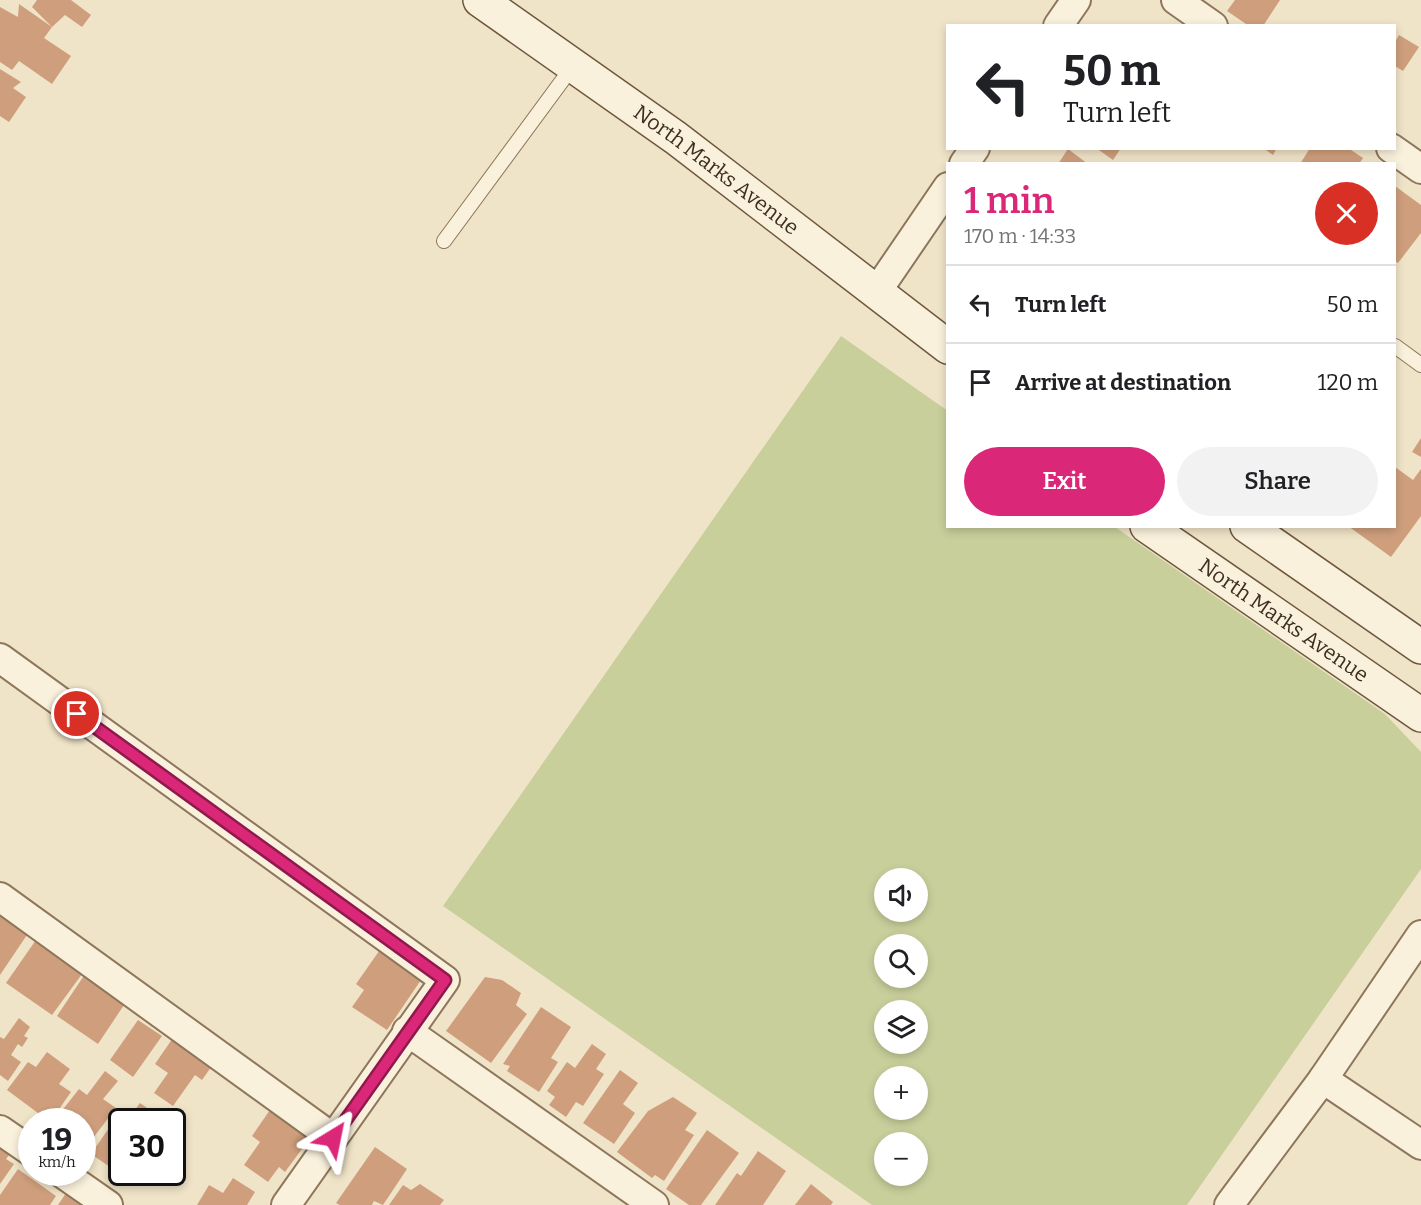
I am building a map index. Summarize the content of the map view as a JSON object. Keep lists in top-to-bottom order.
{
  "streets": {
    "main road": ["North Marks Avenue"]
  },
  "page": {
    "turn": ["50 m", "Turn left"],
    "heading": ["1 min", "170 m · 14:33"],
    "list": [
      {
        "name": "Turn left",
        "value": "50 m"
      },
      {
        "name": "Arrive at destination",
        "value": "120 m"
      }
    ],
    "buttons": ["Exit", "Share"],
    "map_buttons": ["+", "−"],
    "speed": "19 km/h",
    "limit": "30"
  }
}
